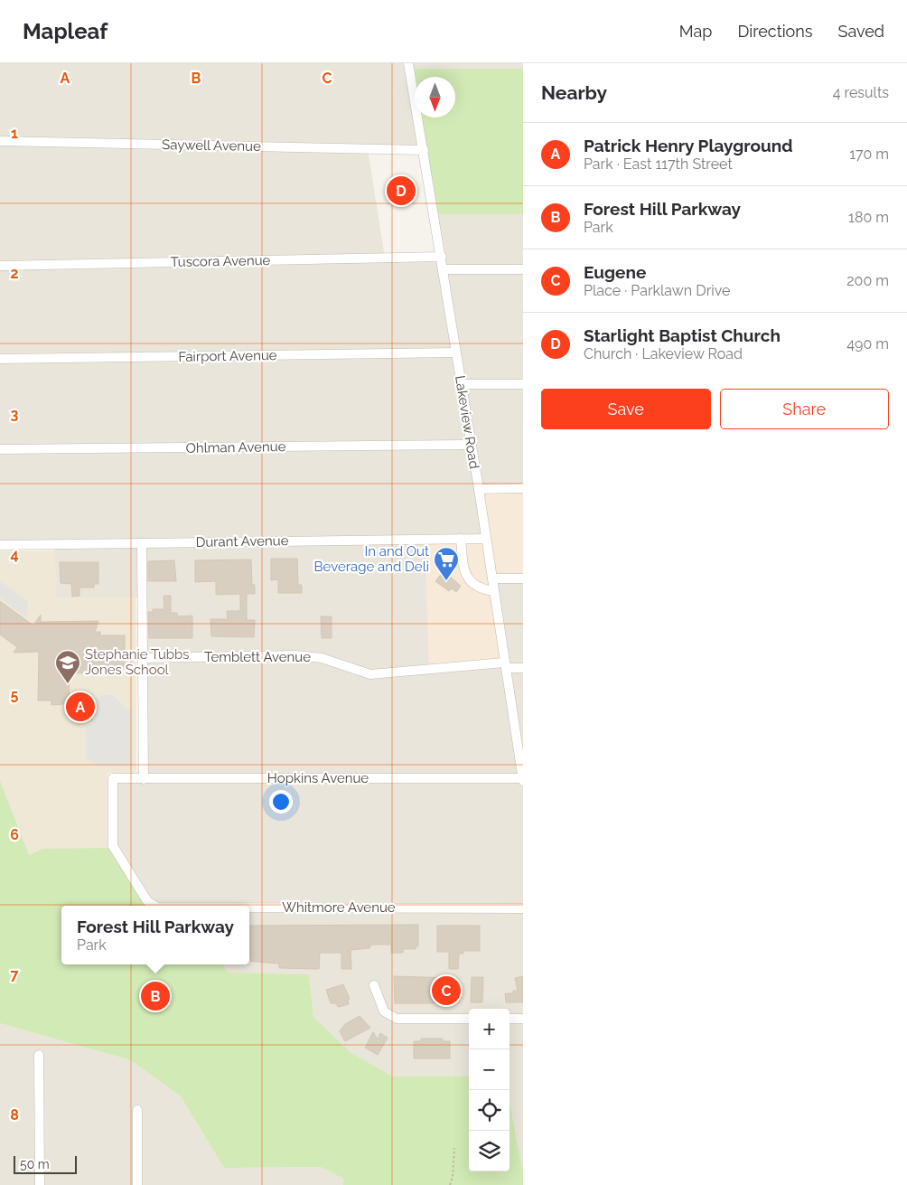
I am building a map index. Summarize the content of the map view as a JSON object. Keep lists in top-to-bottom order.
{
  "streets": {
    "street": [
      "Saywell Avenue",
      "Tuscora Avenue",
      "Fairport Avenue",
      "Lakeview Road",
      "Ohlman Avenue",
      "Durant Avenue",
      "Temblett Avenue",
      "Hopkins Avenue",
      "Whitmore Avenue"
    ]
  },
  "crossings": [
    ["Saywell Avenue", "Lakeview Road"],
    ["Tuscora Avenue", "Lakeview Road"],
    ["Fairport Avenue", "Lakeview Road"],
    ["Lakeview Road", "Ohlman Avenue"],
    ["Lakeview Road", "Durant Avenue"],
    ["Lakeview Road", "Temblett Avenue"],
    ["Lakeview Road", "Hopkins Avenue"]
  ],
  "places": {
    "supermarket": ["In and Out Beverage and Deli"],
    "school or university": ["Stephanie Tubbs Jones School"]
  },
  "scale_bar": "50 m",
  "north": "bottom",
  "page": {
    "header": "Mapleaf",
    "nav": ["Map", "Directions", "Saved"],
    "heading": ["Nearby", "4 results"],
    "list": [
      {
        "mark": "A",
        "name": "Patrick Henry Playground",
        "note": "Park · East 117th Street",
        "value": "170 m"
      },
      {
        "mark": "B",
        "name": "Forest Hill Parkway",
        "note": "Park",
        "value": "180 m"
      },
      {
        "mark": "C",
        "name": "Eugene",
        "note": "Place · Parklawn Drive",
        "value": "200 m"
      },
      {
        "mark": "D",
        "name": "Starlight Baptist Church",
        "note": "Church · Lakeview Road",
        "value": "490 m"
      }
    ],
    "pins": [
      "D",
      "A",
      "C",
      "B"
    ],
    "buttons": ["Save", "Share"],
    "popup": ["Forest Hill Parkway", "Park"],
    "map_buttons": ["+", "−"],
    "scale": "50 m"
  },
  "grid": {
    "columns": ["A", "B", "C"],
    "rows": [
      "1",
      "2",
      "3",
      "4",
      "5",
      "6",
      "7",
      "8"
    ]
  }
}
